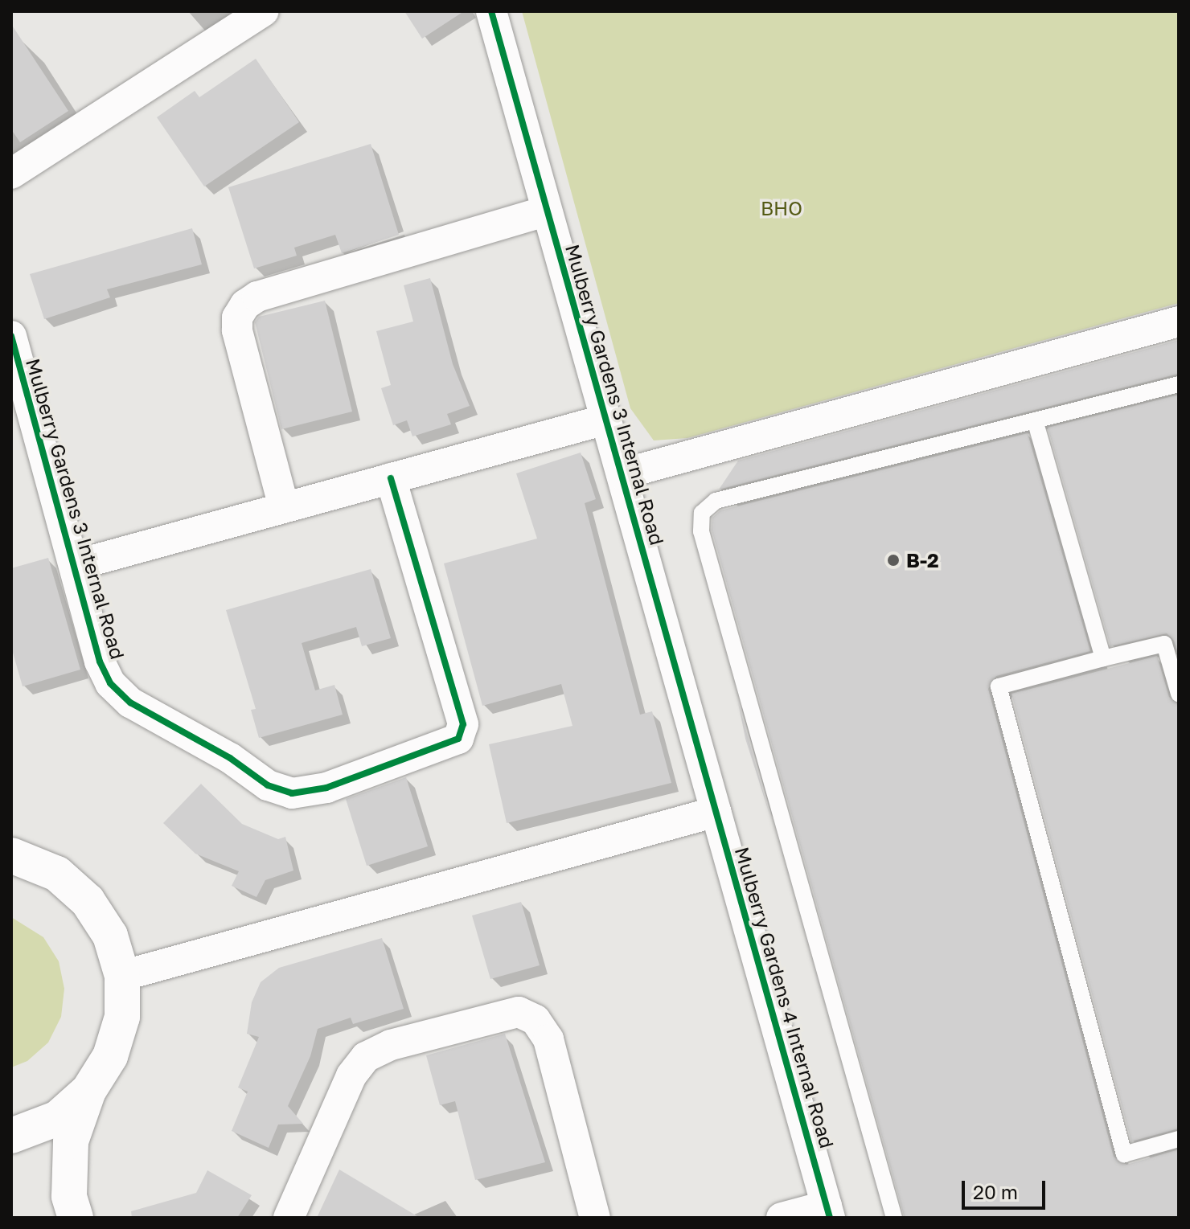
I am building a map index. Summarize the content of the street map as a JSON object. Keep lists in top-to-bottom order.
{
  "streets": {
    "street": ["Mulberry Gardens 3 Internal Road", "Mulberry Gardens 4 Internal Road"]
  },
  "crossings": [
    ["Mulberry Gardens 3 Internal Road", "Mulberry Gardens 4 Internal Road"]
  ],
  "parks": ["BHO"],
  "places": ["B-2"],
  "scale_bar": "20 m"
}
